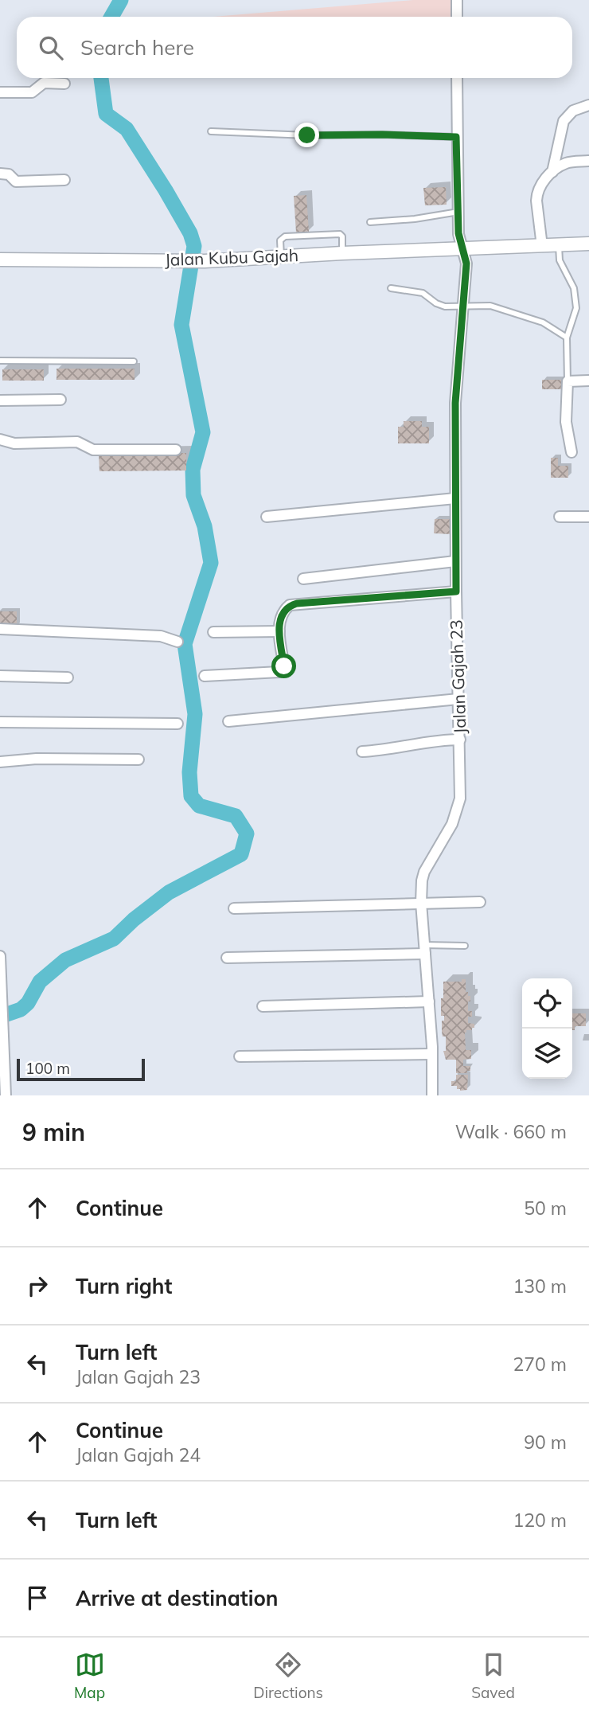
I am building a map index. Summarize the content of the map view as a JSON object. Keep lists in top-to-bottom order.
{
  "streets": {
    "street": ["Jalan Kubu Gajah", "Jalan Gajah 23"]
  },
  "crossings": [
    ["Jalan Kubu Gajah", "Jalan Gajah 23"]
  ],
  "scale_bar": "100 m",
  "page": {
    "search": "Search here",
    "scale": "100 m",
    "heading": ["9 min", "Walk · 660 m"],
    "list": [
      ["Continue", "50 m"],
      ["Turn right", "130 m"],
      ["Turn left", "Jalan Gajah 23", "270 m"],
      ["Continue", "Jalan Gajah 24", "90 m"],
      ["Turn left", "120 m"],
      "Arrive at destination"
    ],
    "nav": ["Map", "Directions", "Saved"]
  }
}
